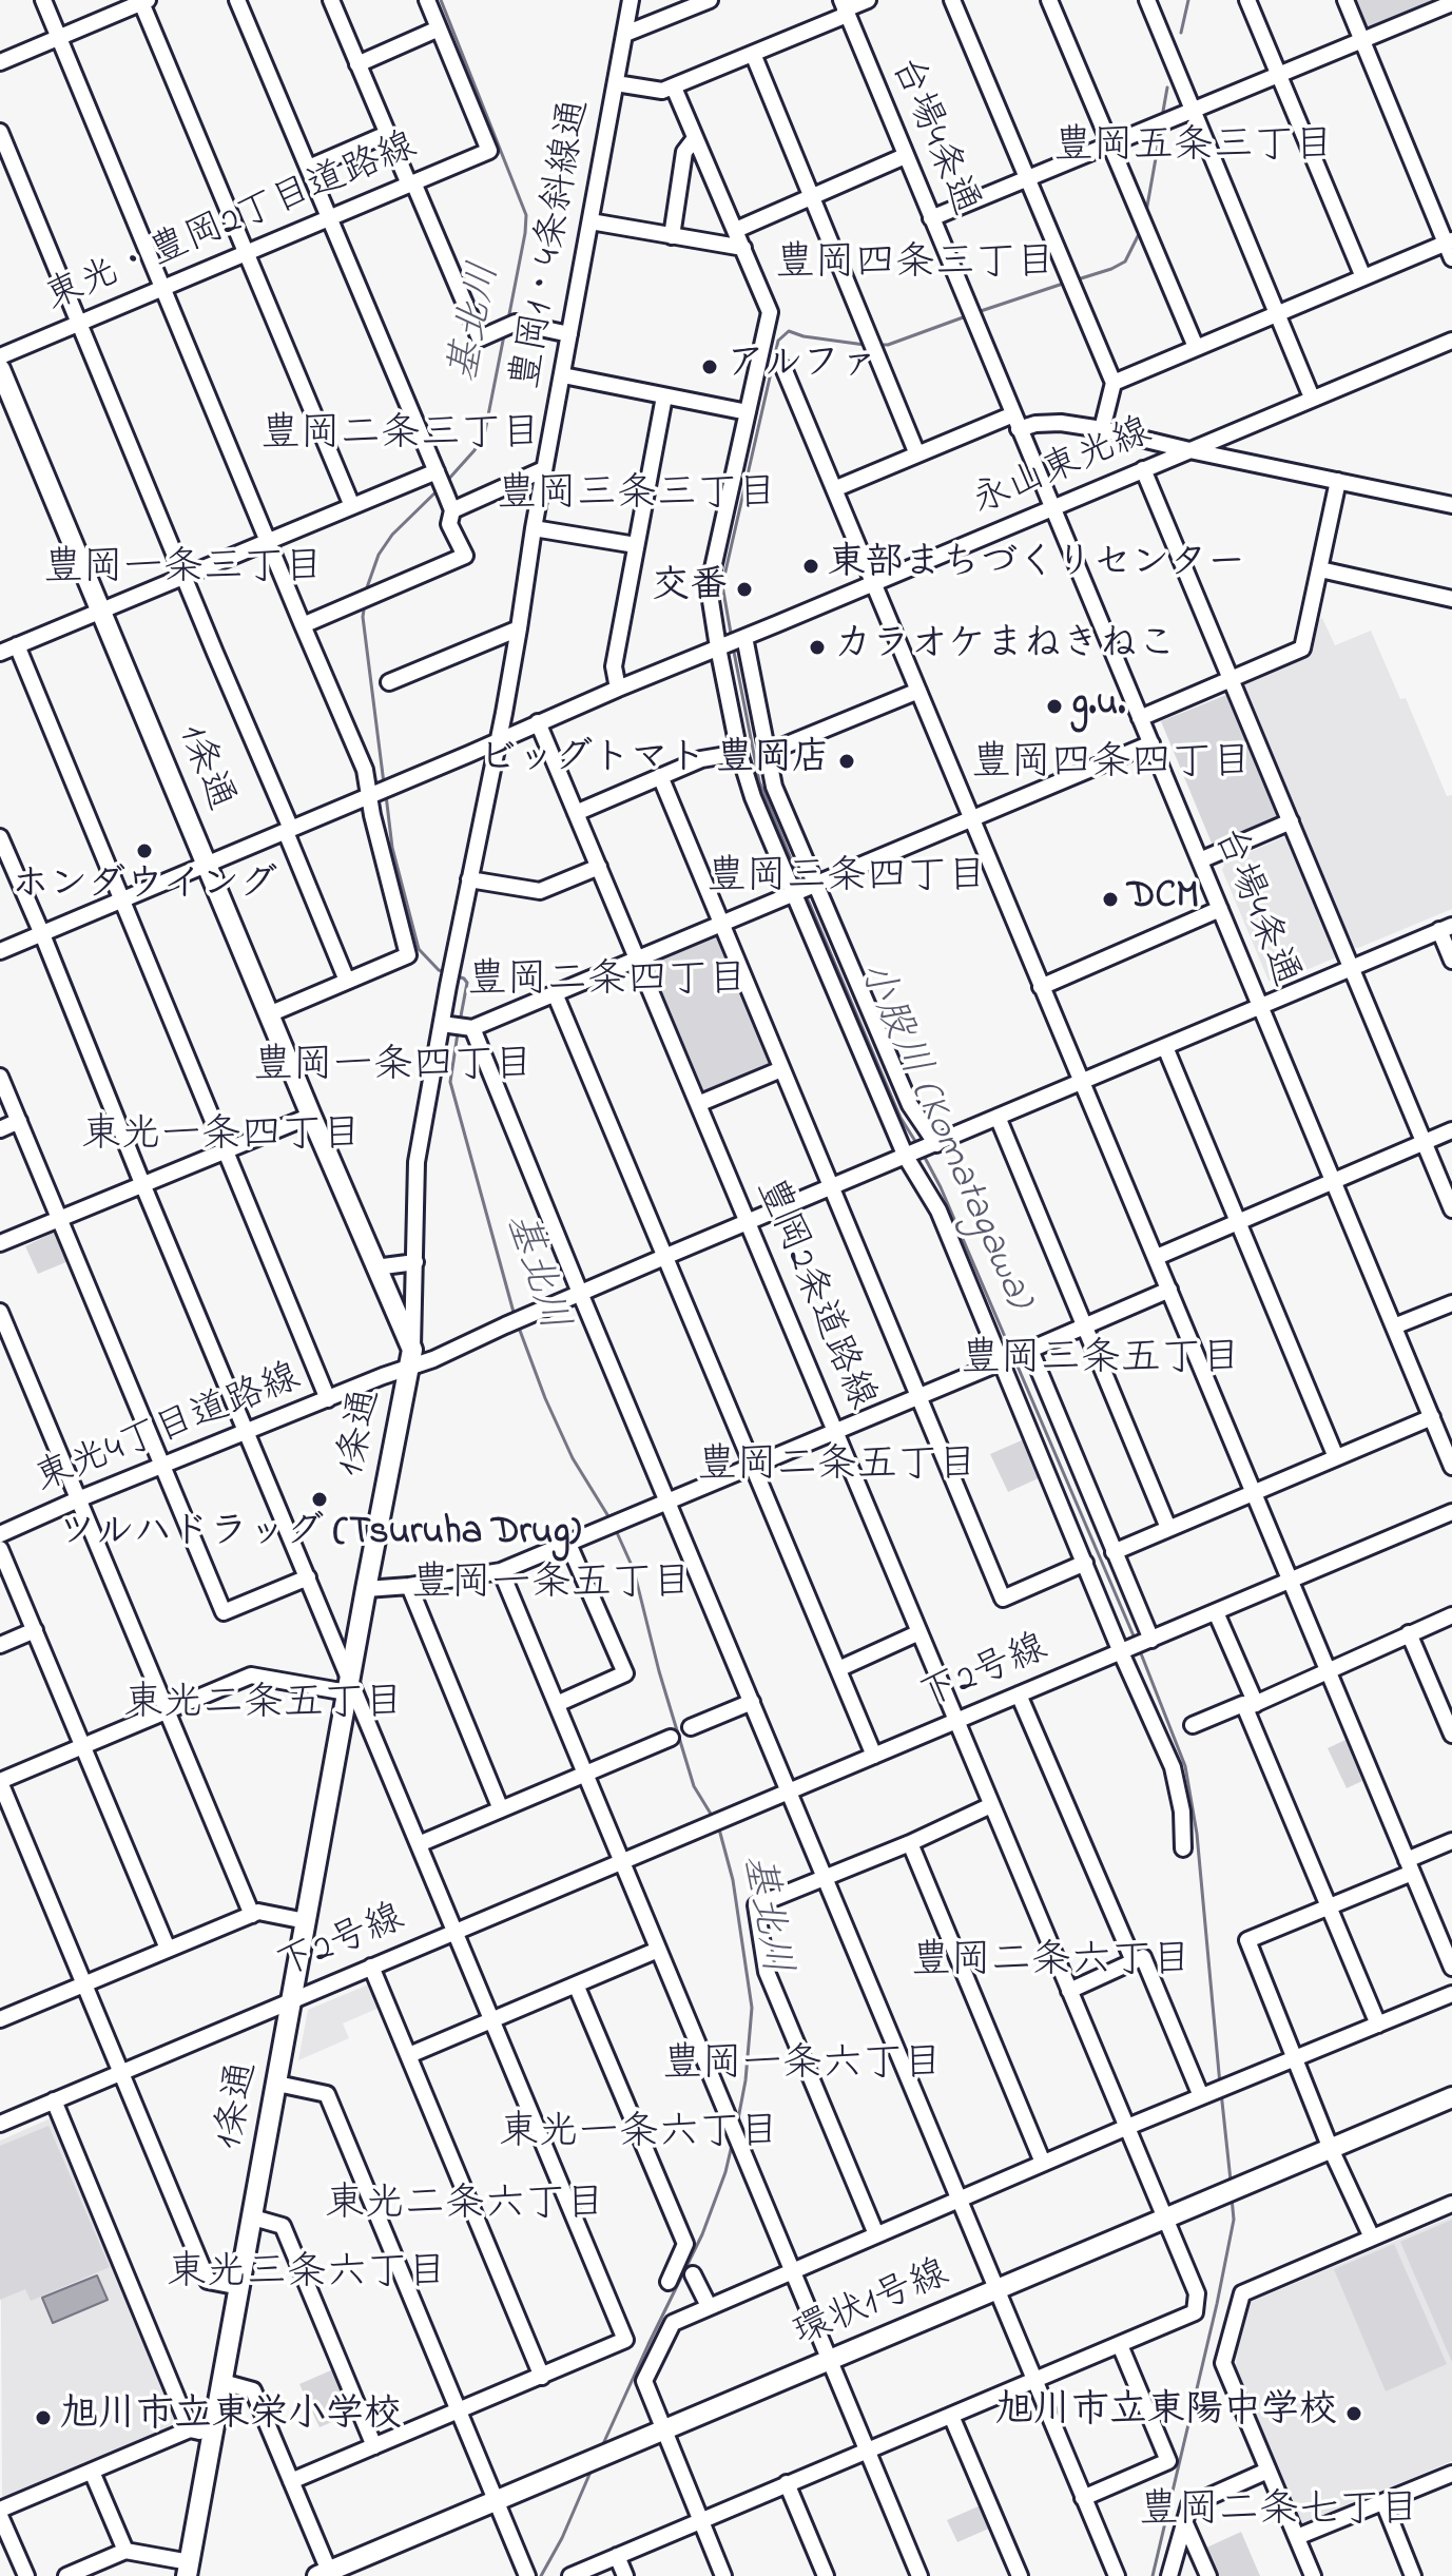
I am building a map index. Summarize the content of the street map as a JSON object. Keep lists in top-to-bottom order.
{
  "streets": {
    "main road": ["1条通", "環状1号線"],
    "street": [
      "台場4条通",
      "東光・豊岡2丁目道路線",
      "豊岡1・4条斜線通",
      "永山東光線",
      "豊岡2条道路線",
      "東光4丁目道路線",
      "下2号線"
    ]
  },
  "crossings": [
    ["台場4条通", "永山東光線"],
    ["台場4条通", "東光4丁目道路線"],
    ["豊岡1・4条斜線通", "永山東光線"],
    ["豊岡1・4条斜線通", "1条通"],
    ["豊岡1・4条斜線通", "東光4丁目道路線"],
    ["永山東光線", "1条通"],
    ["永山東光線", "豊岡2条道路線"],
    ["1条通", "東光4丁目道路線"],
    ["1条通", "下2号線"],
    ["豊岡2条道路線", "東光4丁目道路線"],
    ["豊岡2条道路線", "下2号線"],
    ["豊岡2条道路線", "環状1号線"]
  ],
  "districts": [
    "豊岡五条三丁目",
    "豊岡四条三丁目",
    "豊岡二条三丁目",
    "豊岡三条三丁目",
    "豊岡一条三丁目",
    "豊岡四条四丁目",
    "豊岡三条四丁目",
    "豊岡二条四丁目",
    "豊岡一条四丁目",
    "東光一条四丁目",
    "豊岡三条五丁目",
    "豊岡二条五丁目",
    "豊岡一条五丁目",
    "東光二条五丁目",
    "豊岡二条六丁目",
    "豊岡一条六丁目",
    "東光一条六丁目",
    "東光二条六丁目",
    "東光三条六丁目",
    "豊岡二条七丁目"
  ],
  "water": ["基北川", "小股川 (Komatagawa)"],
  "places": [
    "アルファ",
    "東部まちづくりセンター",
    "交番",
    "カラオケまねきねこ",
    "g.u.",
    "ビッグトマト 豊岡店",
    "ホンダウイング",
    "DCM",
    "ツルハドラッグ (Tsuruha Drug)",
    "旭川市立東陽中学校",
    "旭川市立東栄小学校"
  ]
}
